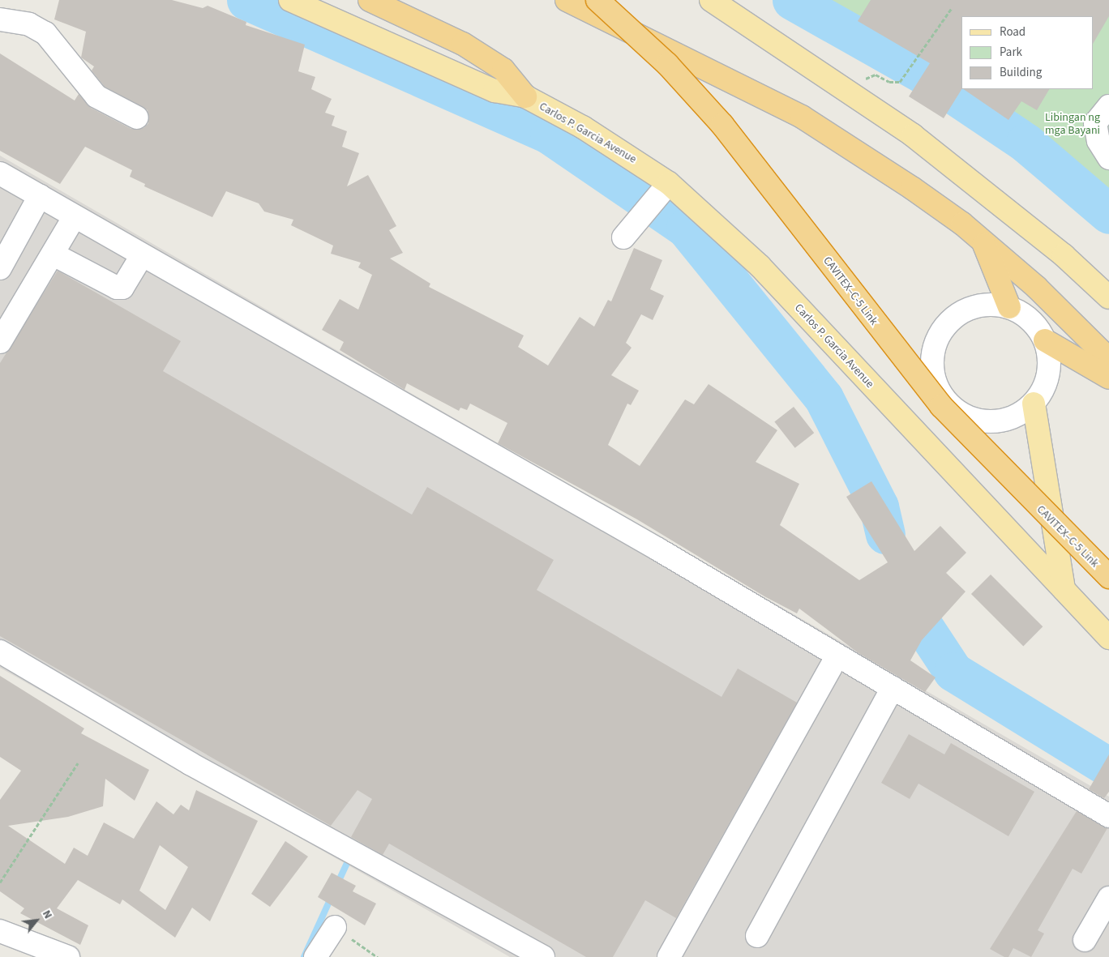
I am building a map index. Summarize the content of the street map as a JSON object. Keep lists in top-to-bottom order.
{
  "streets": {
    "highway": ["CAVITEX–C-5 Link"],
    "main road": ["Carlos P. Garcia Avenue"]
  },
  "parks": ["Libingan ng mga Bayani"],
  "legend": ["Road", "Park", "Building"],
  "north": "top right"
}
